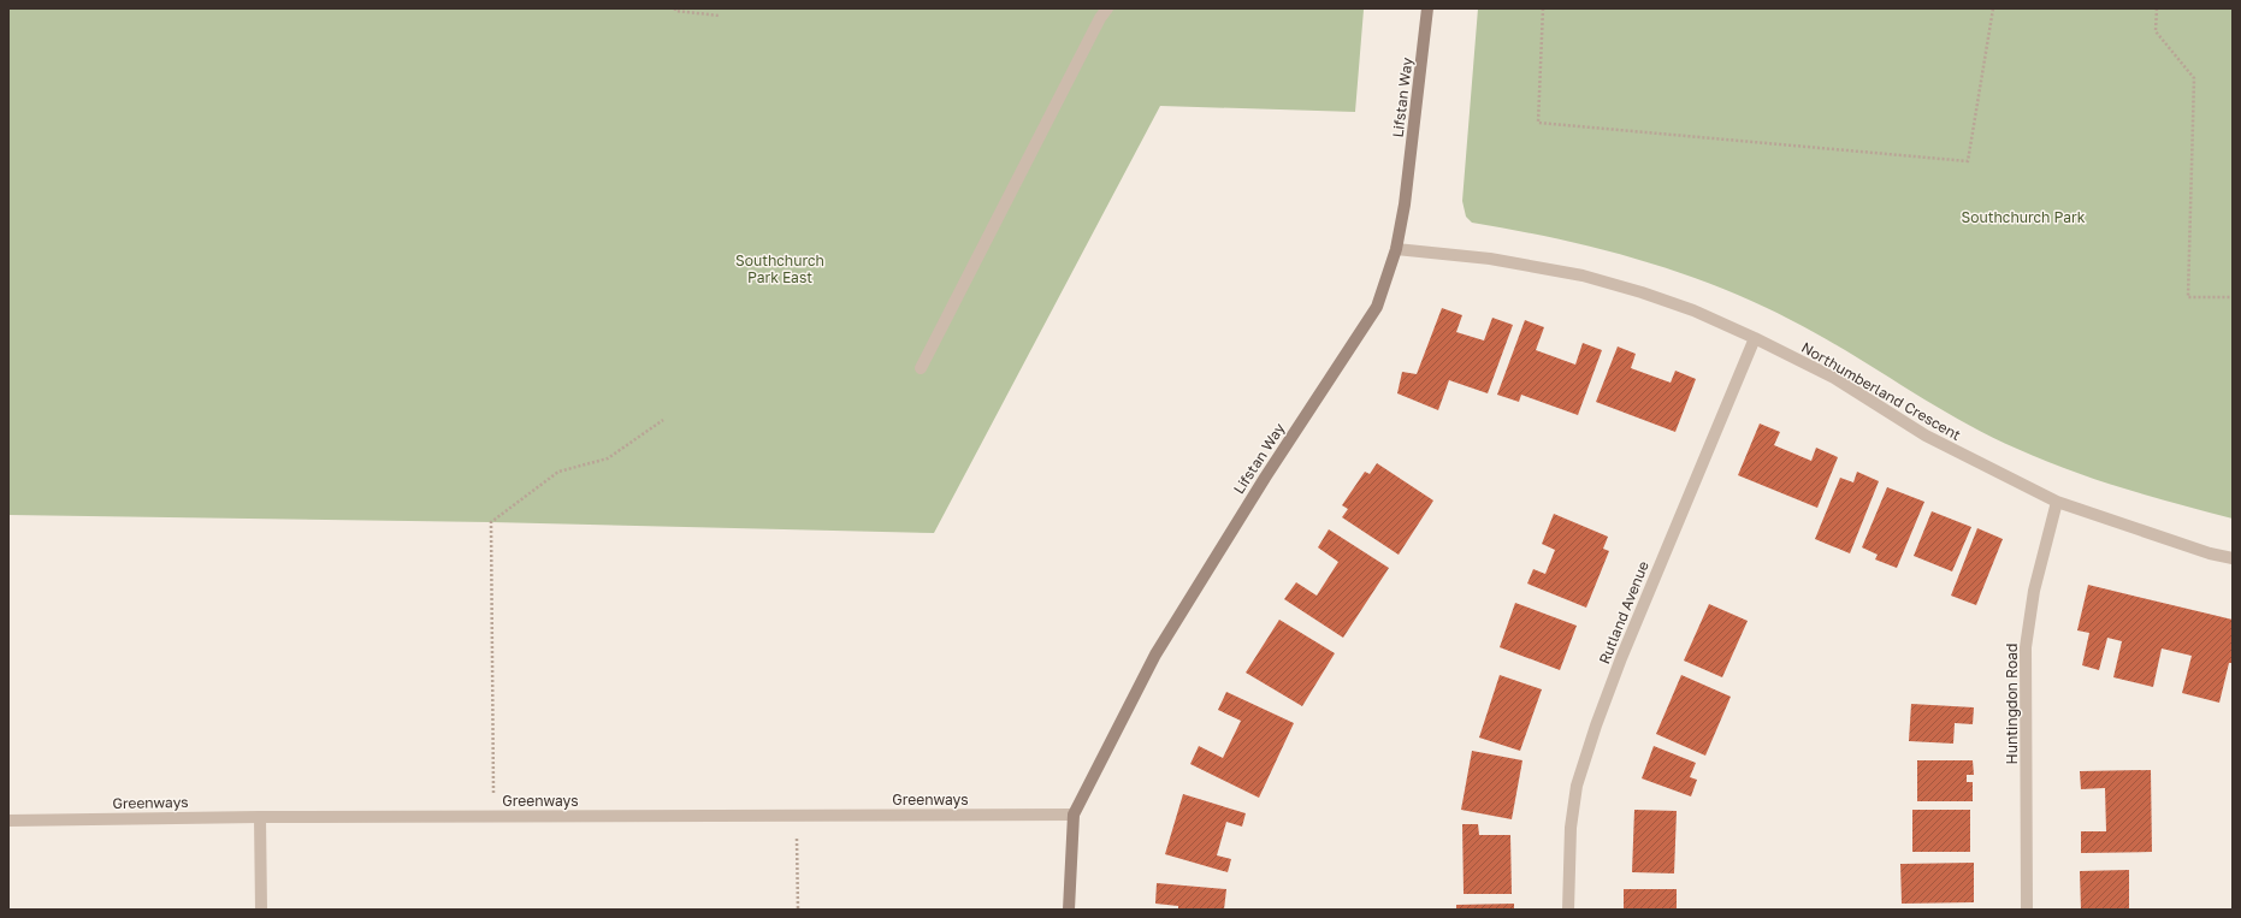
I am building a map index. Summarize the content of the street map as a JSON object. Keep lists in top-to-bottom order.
{
  "streets": {
    "street": [
      "Lifstan Way",
      "Northumberland Crescent",
      "Rutland Avenue",
      "Huntingdon Road",
      "Greenways"
    ]
  },
  "crossings": [
    ["Lifstan Way", "Northumberland Crescent"],
    ["Lifstan Way", "Greenways"],
    ["Northumberland Crescent", "Rutland Avenue"],
    ["Northumberland Crescent", "Huntingdon Road"]
  ],
  "parks": ["Southchurch Park", "Southchurch Park East"]
}
